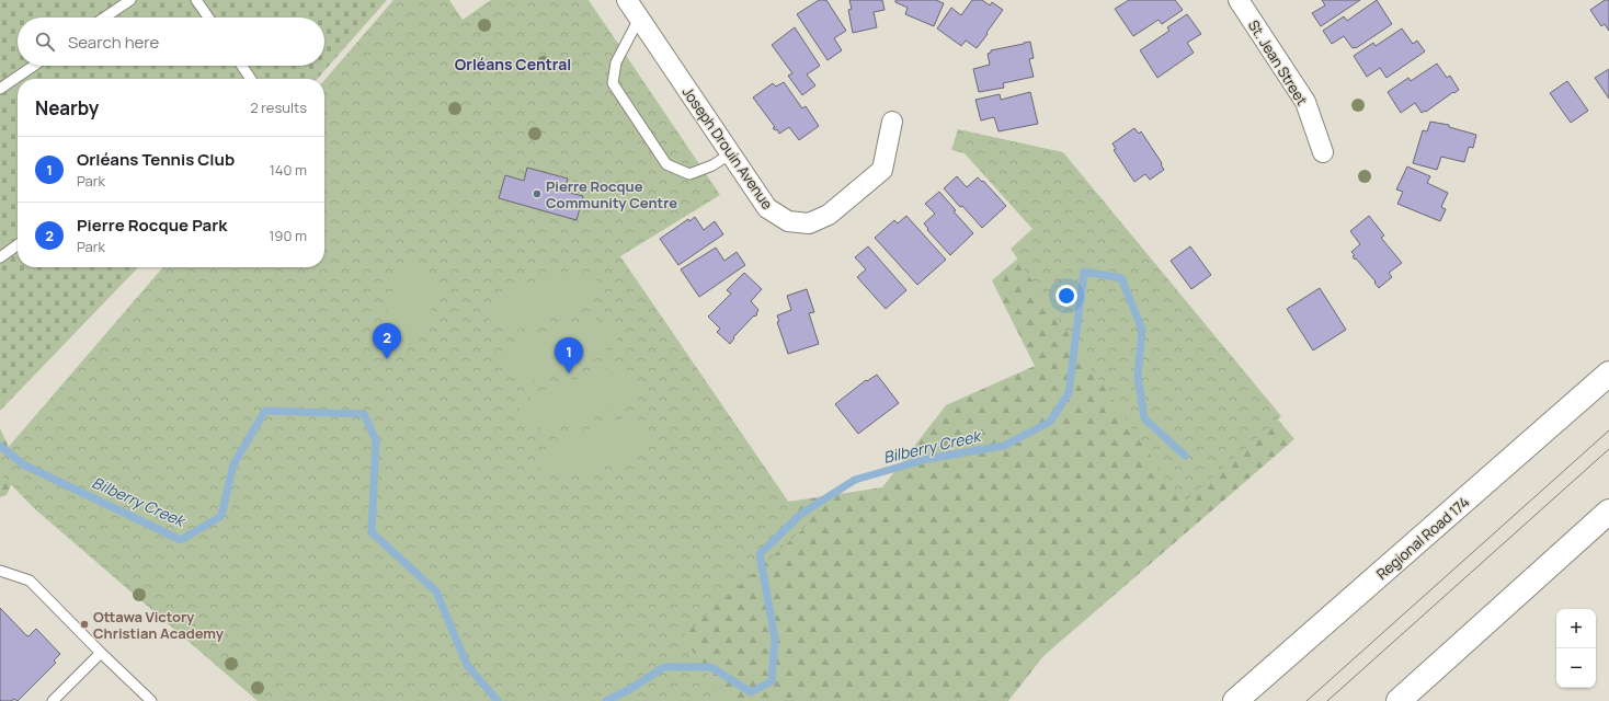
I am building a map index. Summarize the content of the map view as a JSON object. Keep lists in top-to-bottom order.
{
  "streets": {
    "highway": ["Regional Road 174"],
    "street": ["St. Jean Street", "Joseph Drouin Avenue"]
  },
  "districts": ["Orléans Central"],
  "water": ["Bilberry Creek"],
  "places": ["Pierre Rocque Community Centre", "Ottawa Victory Christian Academy"],
  "page": {
    "search": "Search here",
    "heading": ["Nearby", "2 results"],
    "list": [
      {
        "mark": "1",
        "name": "Orléans Tennis Club",
        "note": "Park",
        "value": "140 m"
      },
      {
        "mark": "2",
        "name": "Pierre Rocque Park",
        "note": "Park",
        "value": "190 m"
      }
    ],
    "pins": ["2", "1"],
    "map_buttons": ["+", "−"]
  }
}
